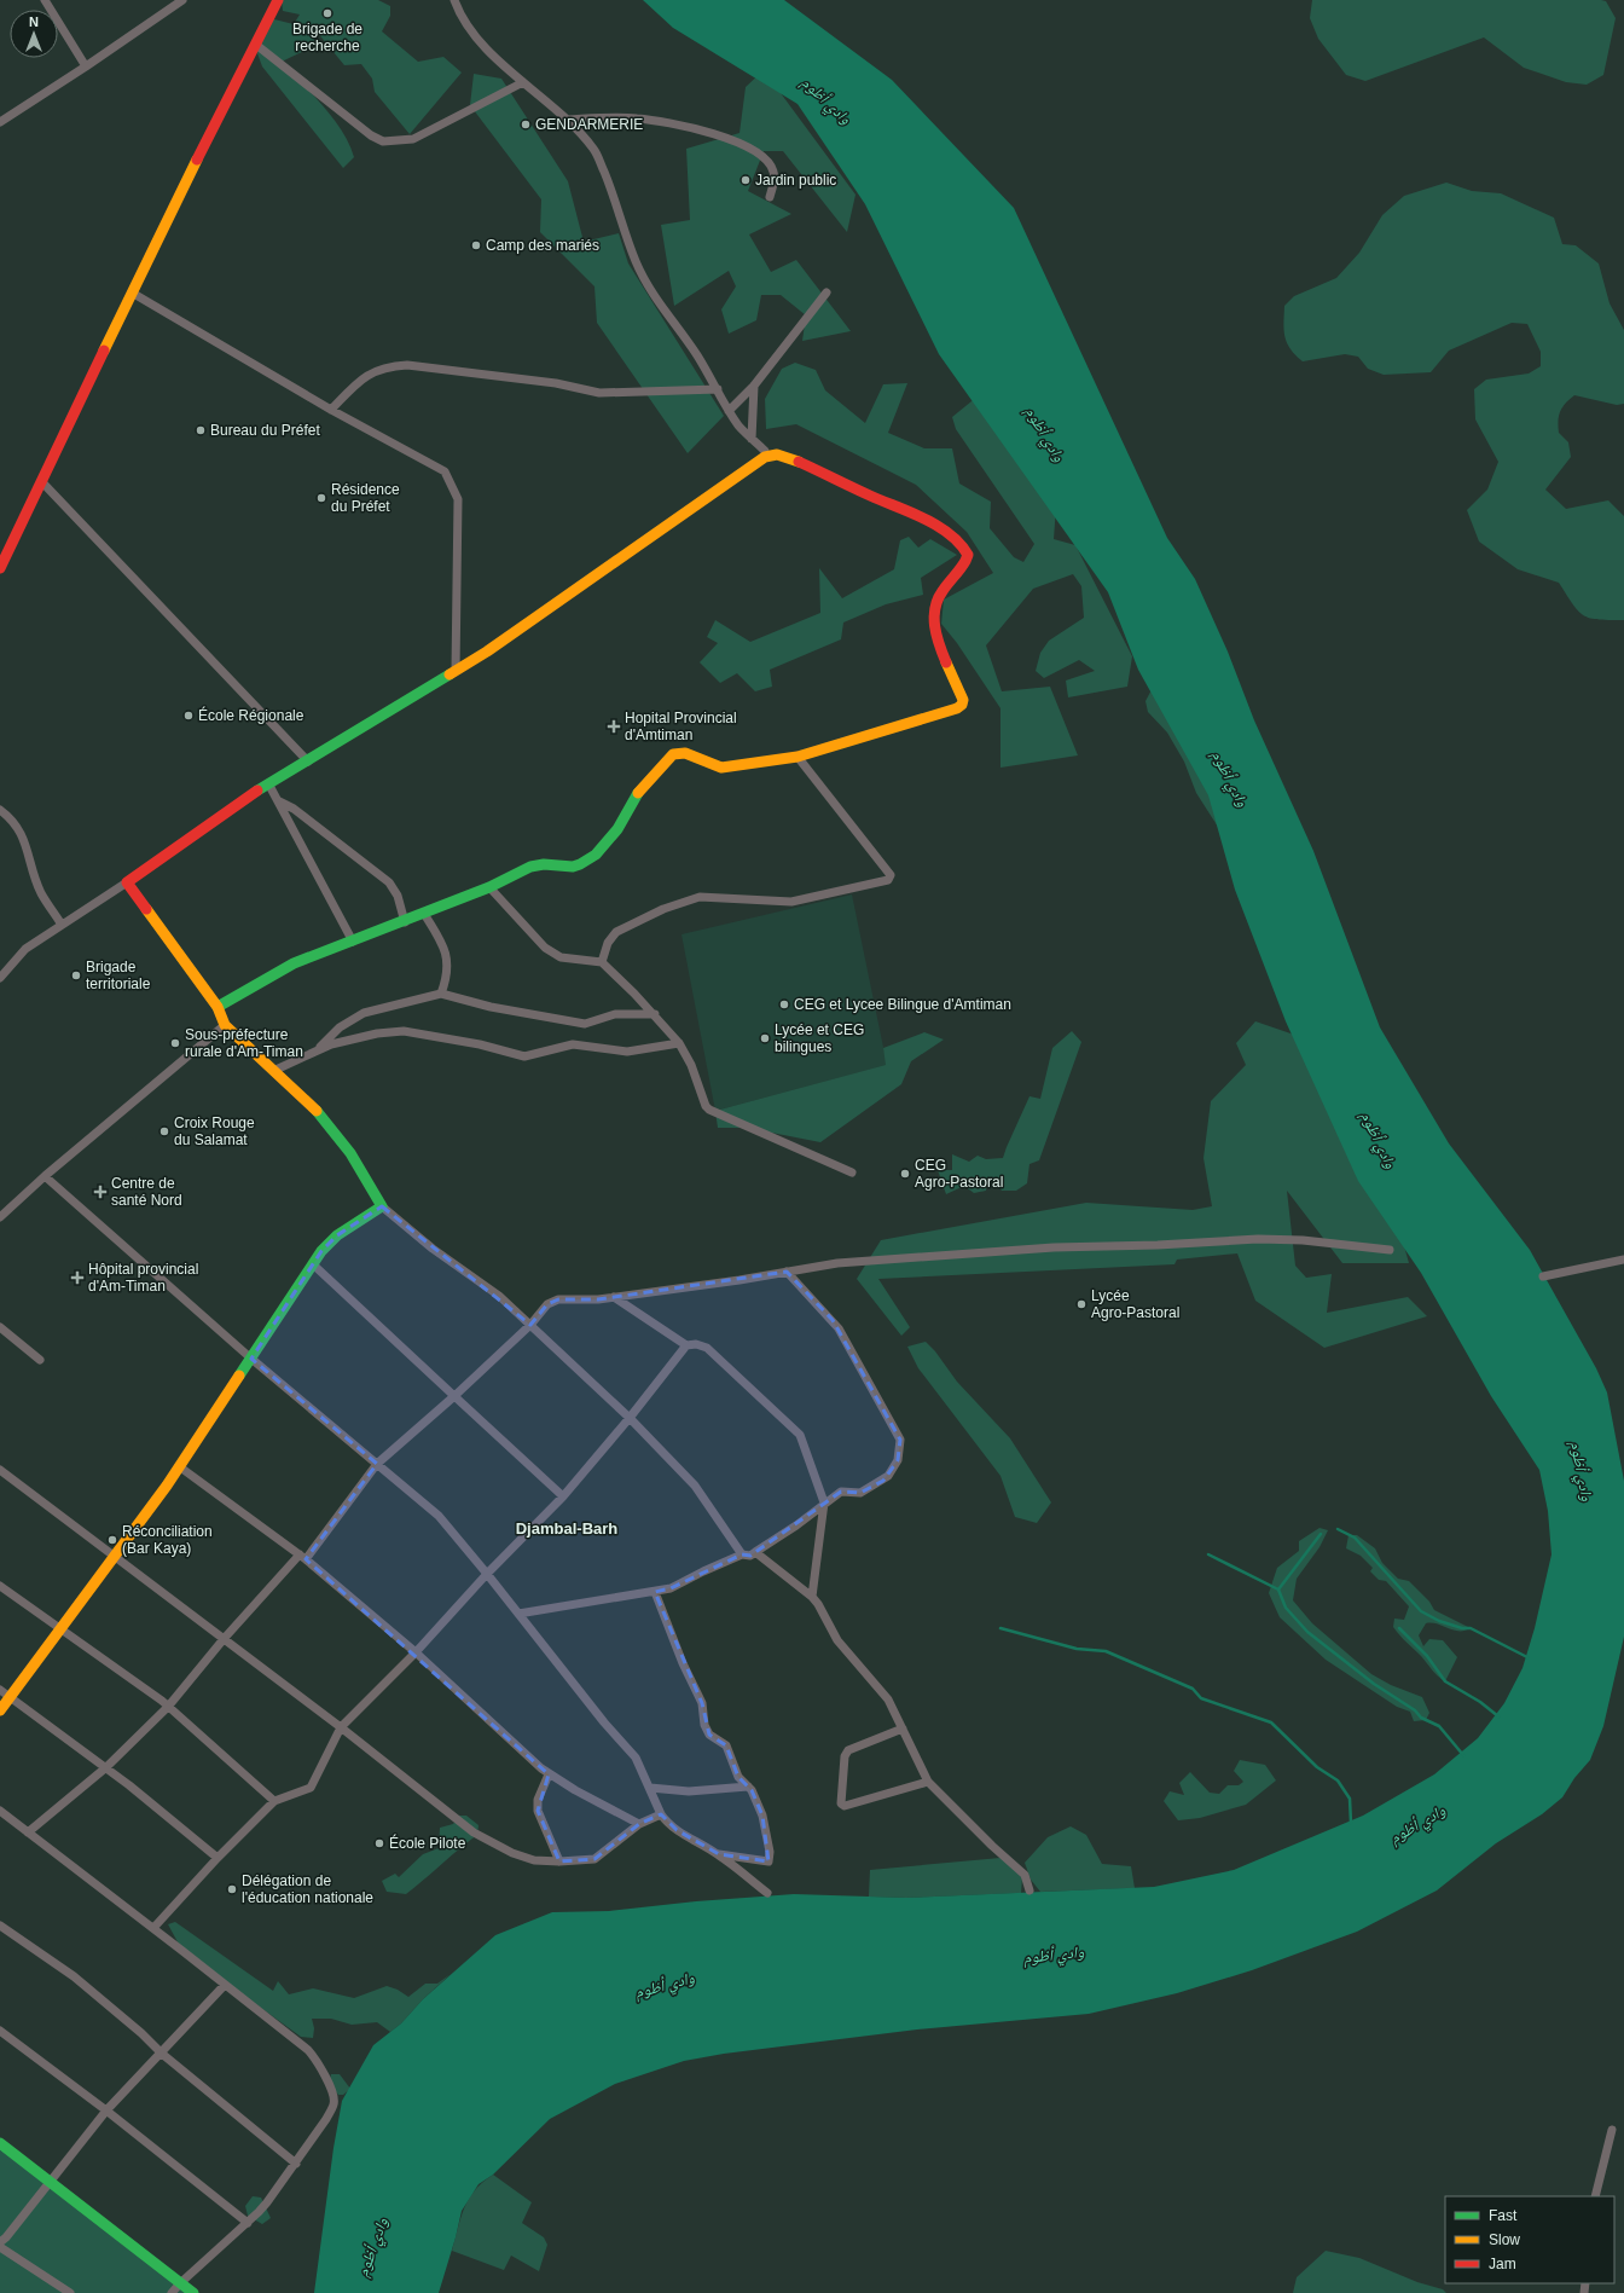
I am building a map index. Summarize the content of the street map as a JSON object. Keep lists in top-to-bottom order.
{
  "districts": ["Djambal-Barh"],
  "water": ["وادي أظوم"],
  "places": {
    "other": [
      "Brigade de recherche",
      "GENDARMERIE",
      "Jardin public",
      "Camp des mariés",
      "Bureau du Préfet",
      "Résidence du Préfet",
      "École Régionale",
      "Brigade territoriale",
      "CEG et Lycee Bilingue d'Amtiman",
      "Lycée et CEG bilingues",
      "Sous-préfecture rurale d'Am-Timan",
      "Croix Rouge du Salamat",
      "CEG Agro-Pastoral",
      "Lycée Agro-Pastoral",
      "Réconciliation (Bar Kaya)",
      "École Pilote",
      "Délégation de l'éducation nationale"
    ],
    "health": ["Hopital Provincial d'Amtiman", "Centre de santé Nord", "Hôpital provincial d'Am-Timan"]
  },
  "legend": ["Fast", "Slow", "Jam"],
  "north": "top"
}
